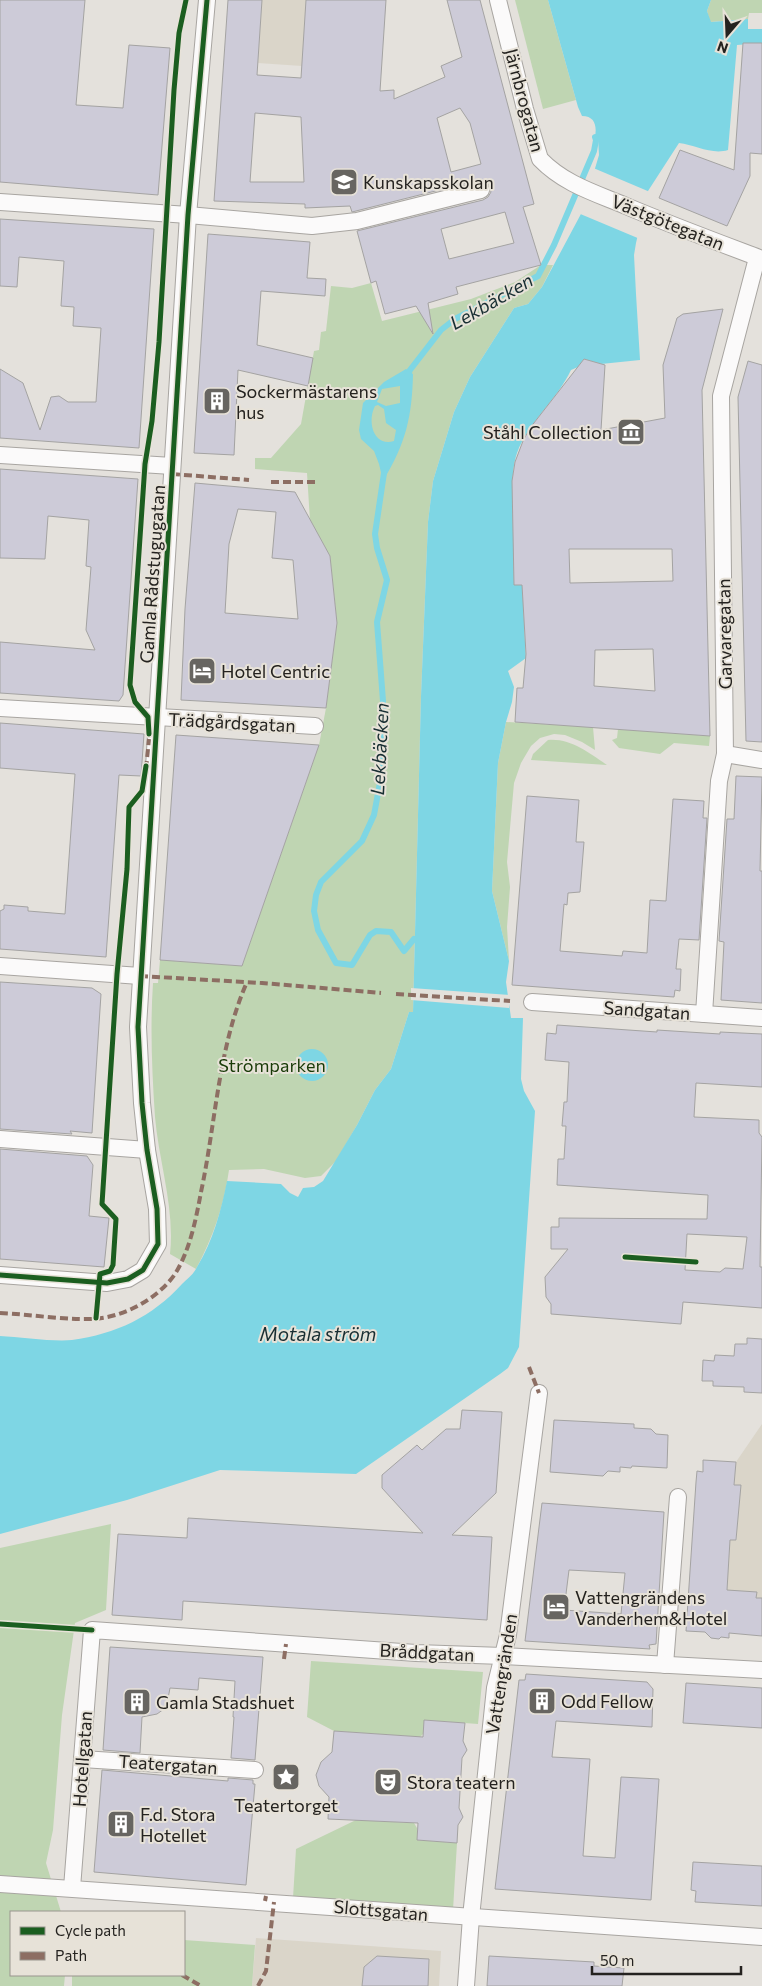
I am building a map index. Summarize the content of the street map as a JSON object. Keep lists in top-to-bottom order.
{
  "streets": {
    "street": [
      "Järnbrogatan",
      "Västgötegatan",
      "Gamla Rådstugugatan",
      "Garvaregatan",
      "Trädgårdsgatan",
      "Sandgatan",
      "Bråddgatan",
      "Vattengränden",
      "Hotellgatan",
      "Teatergatan",
      "Slottsgatan"
    ]
  },
  "crossings": [
    ["Järnbrogatan", "Västgötegatan"],
    ["Västgötegatan", "Garvaregatan"],
    ["Gamla Rådstugugatan", "Trädgårdsgatan"],
    ["Garvaregatan", "Sandgatan"],
    ["Bråddgatan", "Vattengränden"],
    ["Bråddgatan", "Hotellgatan"],
    ["Vattengränden", "Slottsgatan"],
    ["Hotellgatan", "Teatergatan"],
    ["Hotellgatan", "Slottsgatan"]
  ],
  "water": ["Lekbäcken", "Motala ström"],
  "parks": ["Strömparken"],
  "places": {
    "school or university": ["Kunskapsskolan"],
    "building": [
      "Sockermästarens hus",
      "Odd Fellow",
      "Gamla Stadshuet",
      "F.d. Stora Hotellet"
    ],
    "museum": ["Ståhl Collection"],
    "hotel": ["Hotel Centric", "Vattengrändens Vanderhem&Hotel"],
    "place": ["Teatertorget"],
    "theatre": ["Stora teatern"]
  },
  "legend": ["Cycle path", "Path"],
  "scale_bar": "50 m",
  "north": "bottom"
}
